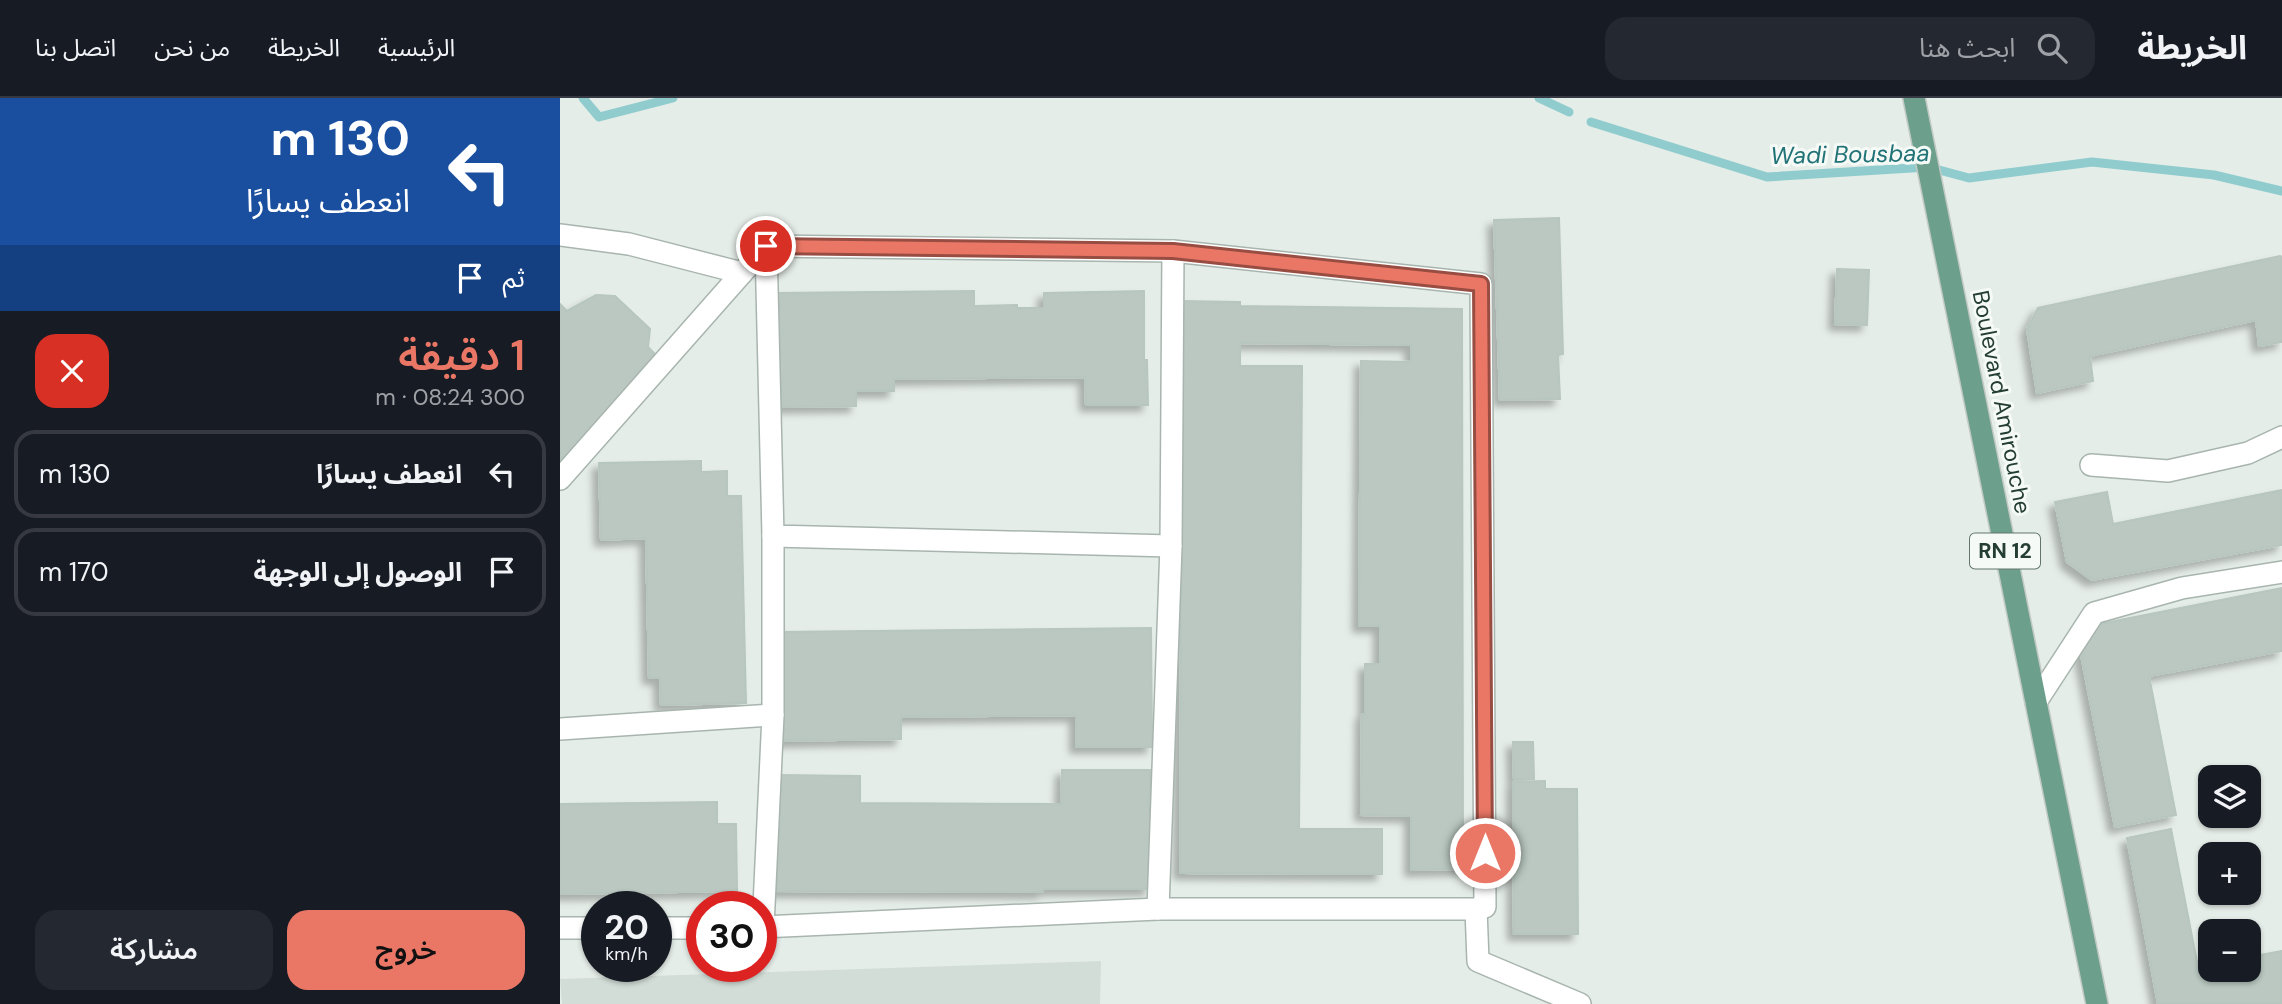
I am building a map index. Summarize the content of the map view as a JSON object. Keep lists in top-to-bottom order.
{
  "streets": {
    "main road": ["Boulevard Amirouche", "RN 12"]
  },
  "water": ["Wadi Bousbaa"],
  "page": {
    "header": "الخريطة",
    "search": "ابحث هنا",
    "nav": [
      "الرئيسية",
      "الخريطة",
      "من نحن",
      "اتصل بنا"
    ],
    "turn": ["130 m", "انعطف يسارًا"],
    "then": "ثم",
    "heading": ["1 دقيقة", "300 m · 08:24"],
    "list": [
      {
        "name": "انعطف يسارًا",
        "value": "130 m"
      },
      {
        "name": "الوصول إلى الوجهة",
        "value": "170 m"
      }
    ],
    "map_buttons": ["+", "−"],
    "speed": "20 km/h",
    "limit": "30",
    "buttons": ["خروج", "مشاركة"]
  }
}
